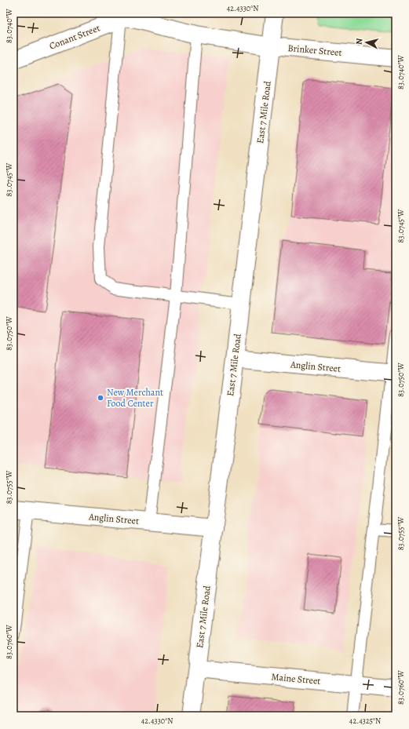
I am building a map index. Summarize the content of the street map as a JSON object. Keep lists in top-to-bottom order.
{
  "streets": {
    "street": [
      "Conant Street",
      "Brinker Street",
      "East 7 Mile Road",
      "Anglin Street",
      "Maine Street"
    ]
  },
  "crossings": [
    ["Conant Street", "Brinker Street"],
    ["Brinker Street", "East 7 Mile Road"],
    ["East 7 Mile Road", "Anglin Street"],
    ["East 7 Mile Road", "Maine Street"]
  ],
  "places": ["New Merchant Food Center"],
  "north": "left",
  "coordinates": [
    "42.4330°N",
    "83.0740°W",
    "83.0745°W",
    "83.0750°W",
    "83.0755°W",
    "83.0760°W",
    "42.4325°N"
  ]
}
